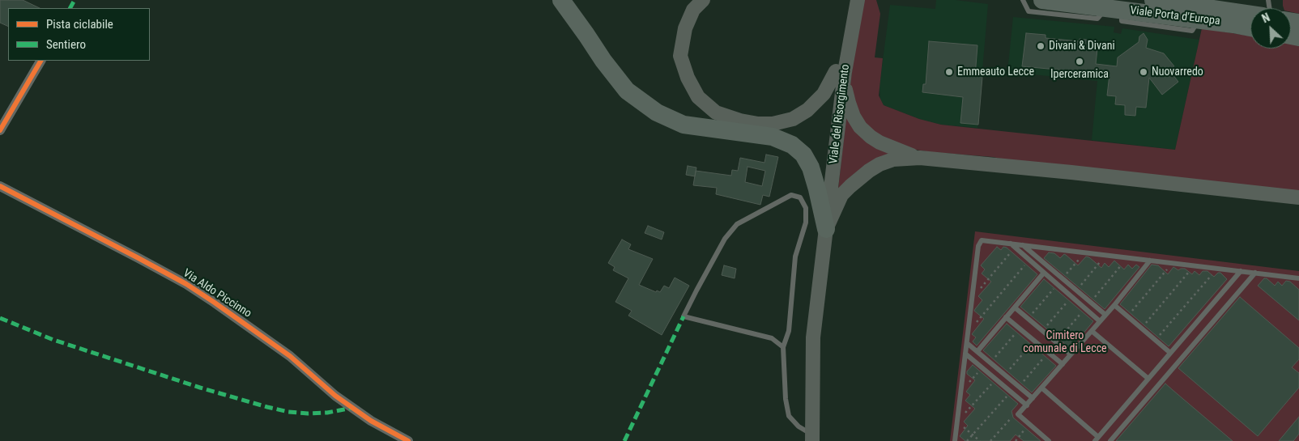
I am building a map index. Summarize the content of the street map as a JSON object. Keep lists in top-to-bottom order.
{
  "streets": {
    "highway": ["Viale Porta d'Europa"],
    "main road": ["Viale del Risorgimento"],
    "street": ["Via Aldo Piccinno"]
  },
  "parks": ["Cimitero comunale di Lecce"],
  "places": [
    "Divani & Divani",
    "Iperceramica",
    "Emmeauto Lecce",
    "Nuovarredo"
  ],
  "legend": ["Pista ciclabile", "Sentiero"],
  "north": "top left"
}
